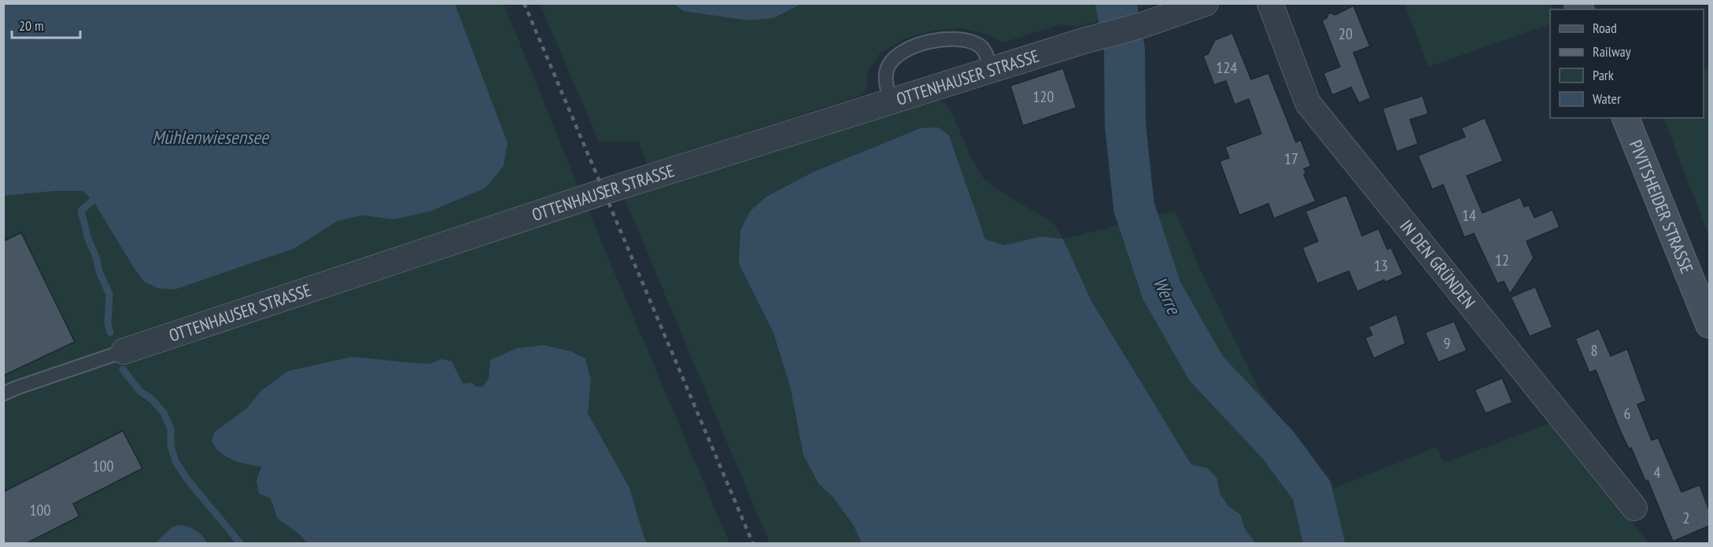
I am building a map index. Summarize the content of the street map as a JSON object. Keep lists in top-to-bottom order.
{
  "streets": {
    "main road": ["PIVITSHEIDER STRASSE"],
    "street": ["OTTENHAUSER STRASSE", "IN DEN GRÜNDEN"]
  },
  "water": ["Mühlenwiesensee", "Werre"],
  "house_numbers": [
    "20",
    "124",
    "120",
    "17",
    "14",
    "12",
    "13",
    "9",
    "8",
    "6",
    "100",
    "4",
    "100",
    "2"
  ],
  "legend": [
    "Road",
    "Railway",
    "Park",
    "Water"
  ],
  "scale_bar": "20 m"
}
